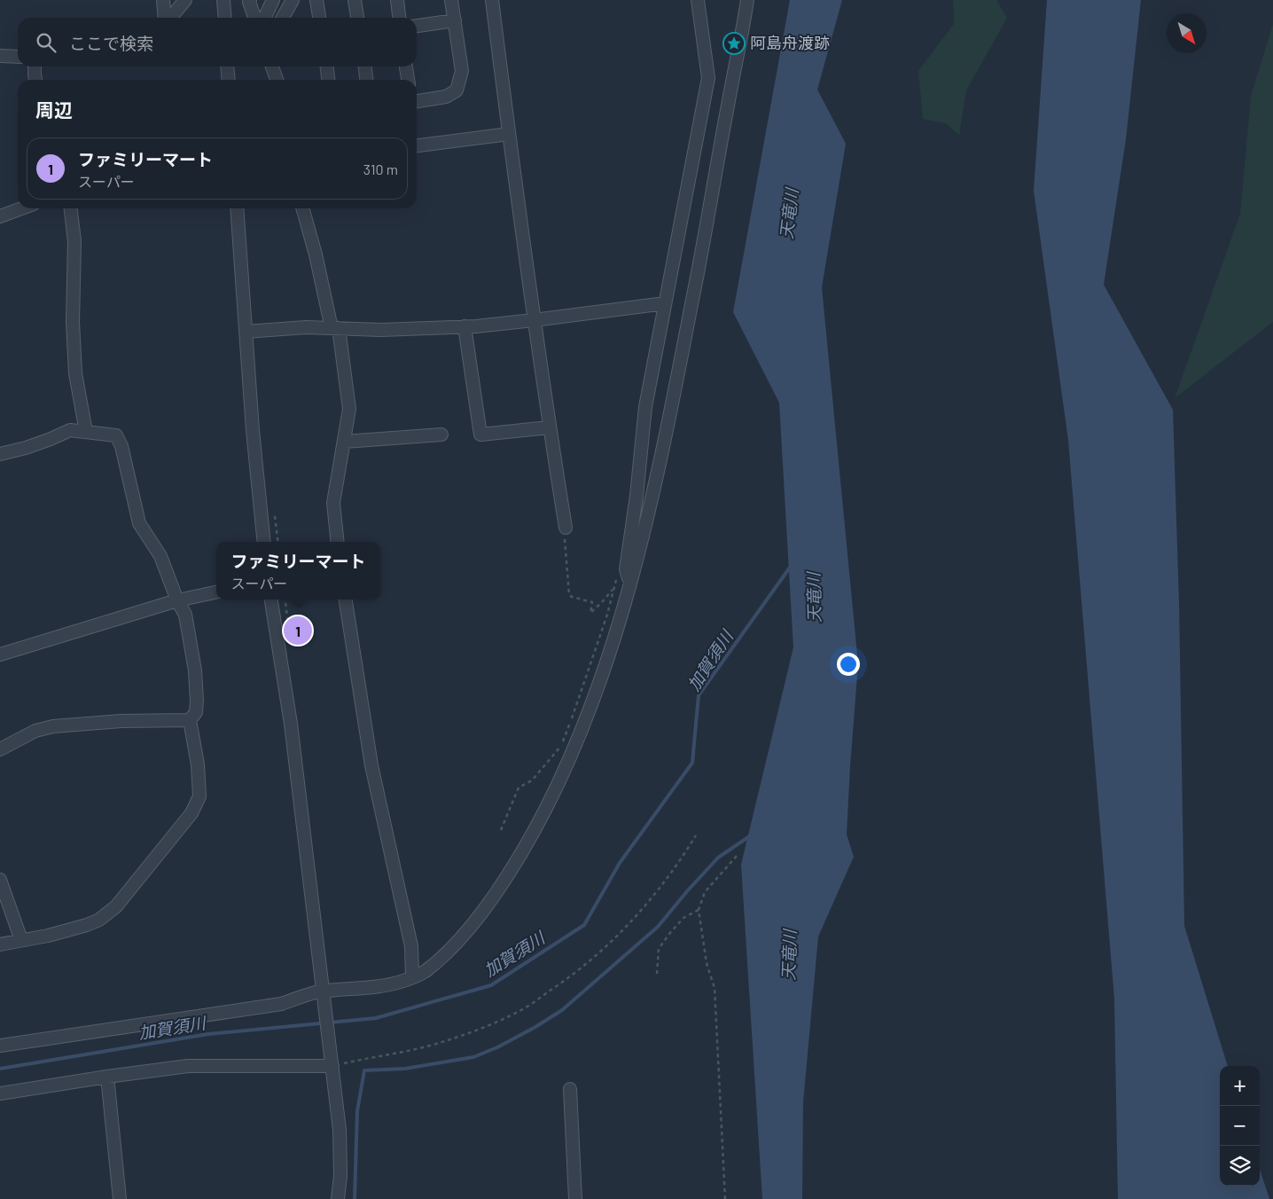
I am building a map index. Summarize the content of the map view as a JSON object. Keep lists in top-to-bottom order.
{
  "water": ["天竜川", "加賀須川"],
  "places": {
    "place": ["阿島舟渡跡"]
  },
  "north": "bottom right",
  "page": {
    "search": "ここで検索",
    "heading": "周辺",
    "list": [
      {
        "mark": "1",
        "name": "ファミリーマート",
        "note": "スーパー",
        "value": "310 m"
      }
    ],
    "popup": ["ファミリーマート", "スーパー"],
    "pins": "1",
    "map_buttons": ["+", "−"]
  }
}
